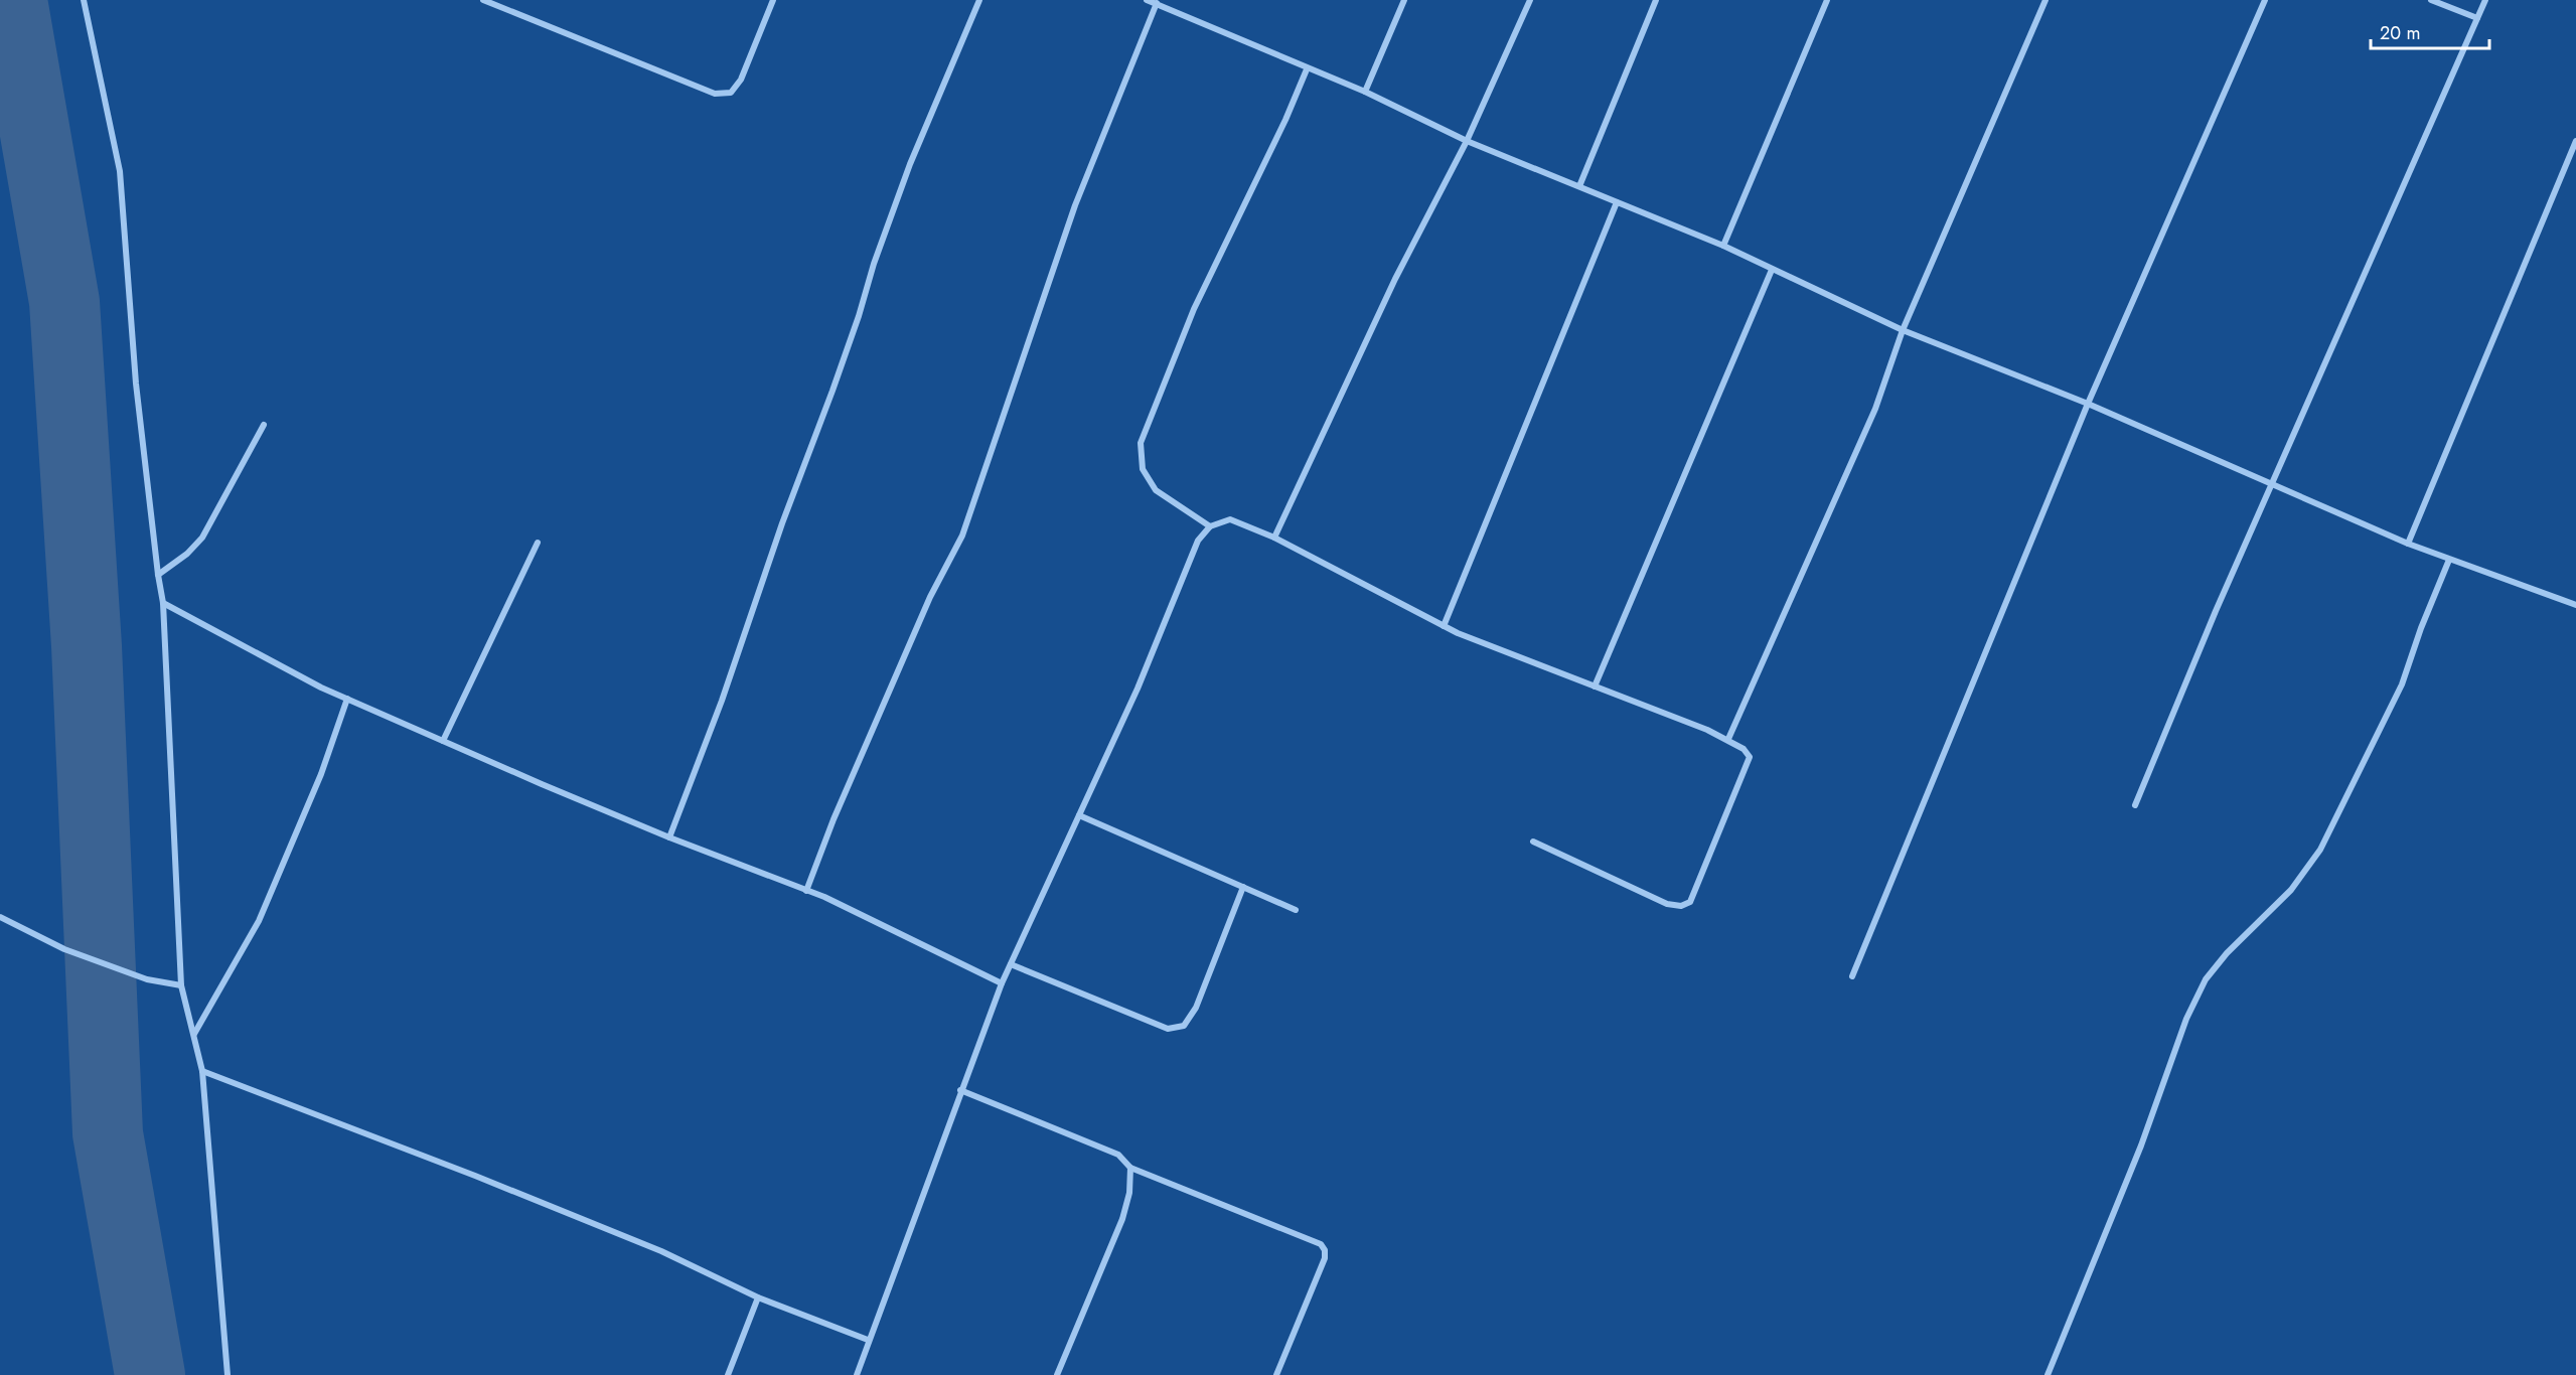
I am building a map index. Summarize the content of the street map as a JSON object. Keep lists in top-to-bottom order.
{
  "scale_bar": "20 m"
}
